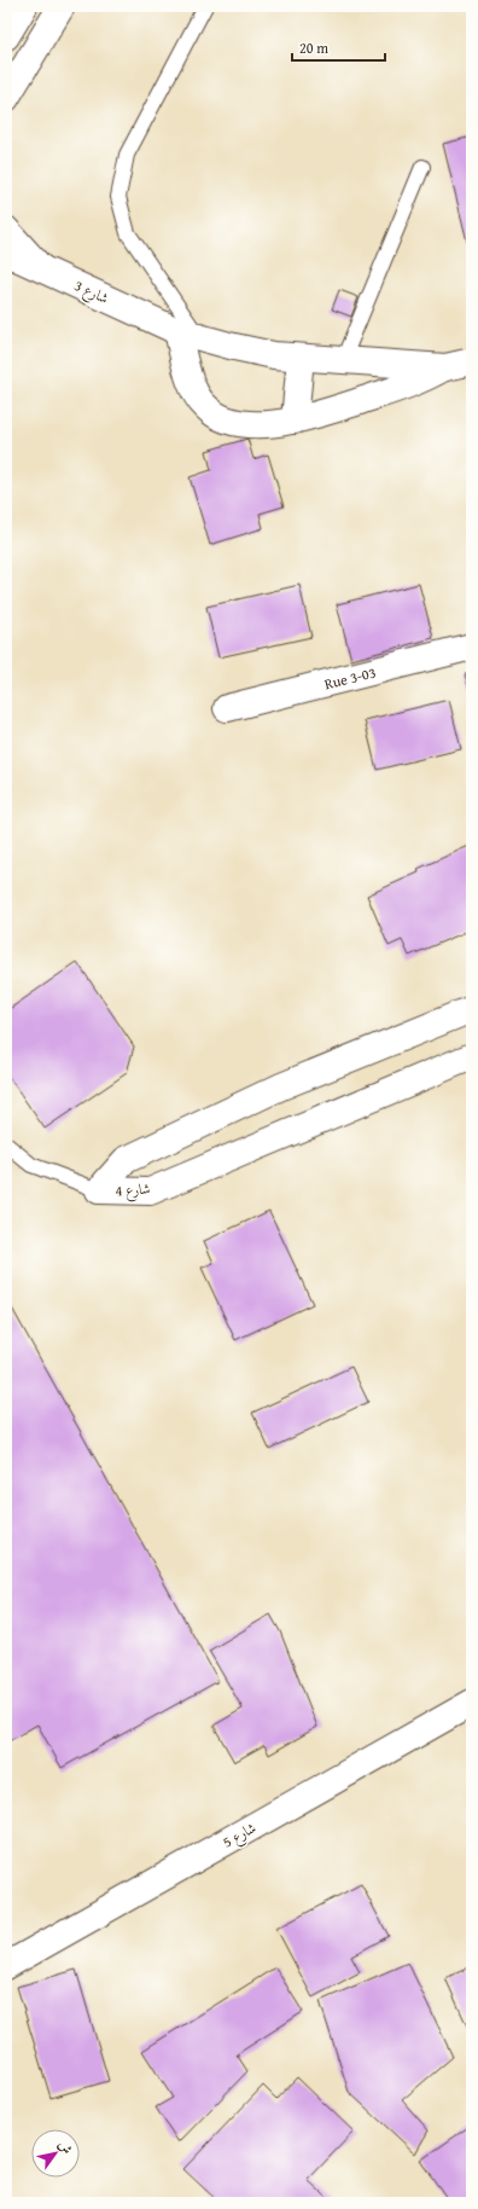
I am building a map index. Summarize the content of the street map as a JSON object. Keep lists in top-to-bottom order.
{
  "streets": {
    "street": [
      "شارع 3",
      "Rue 3-03",
      "شارع 4",
      "شارع 5"
    ]
  },
  "scale_bar": "20 m",
  "north": "top right"
}
